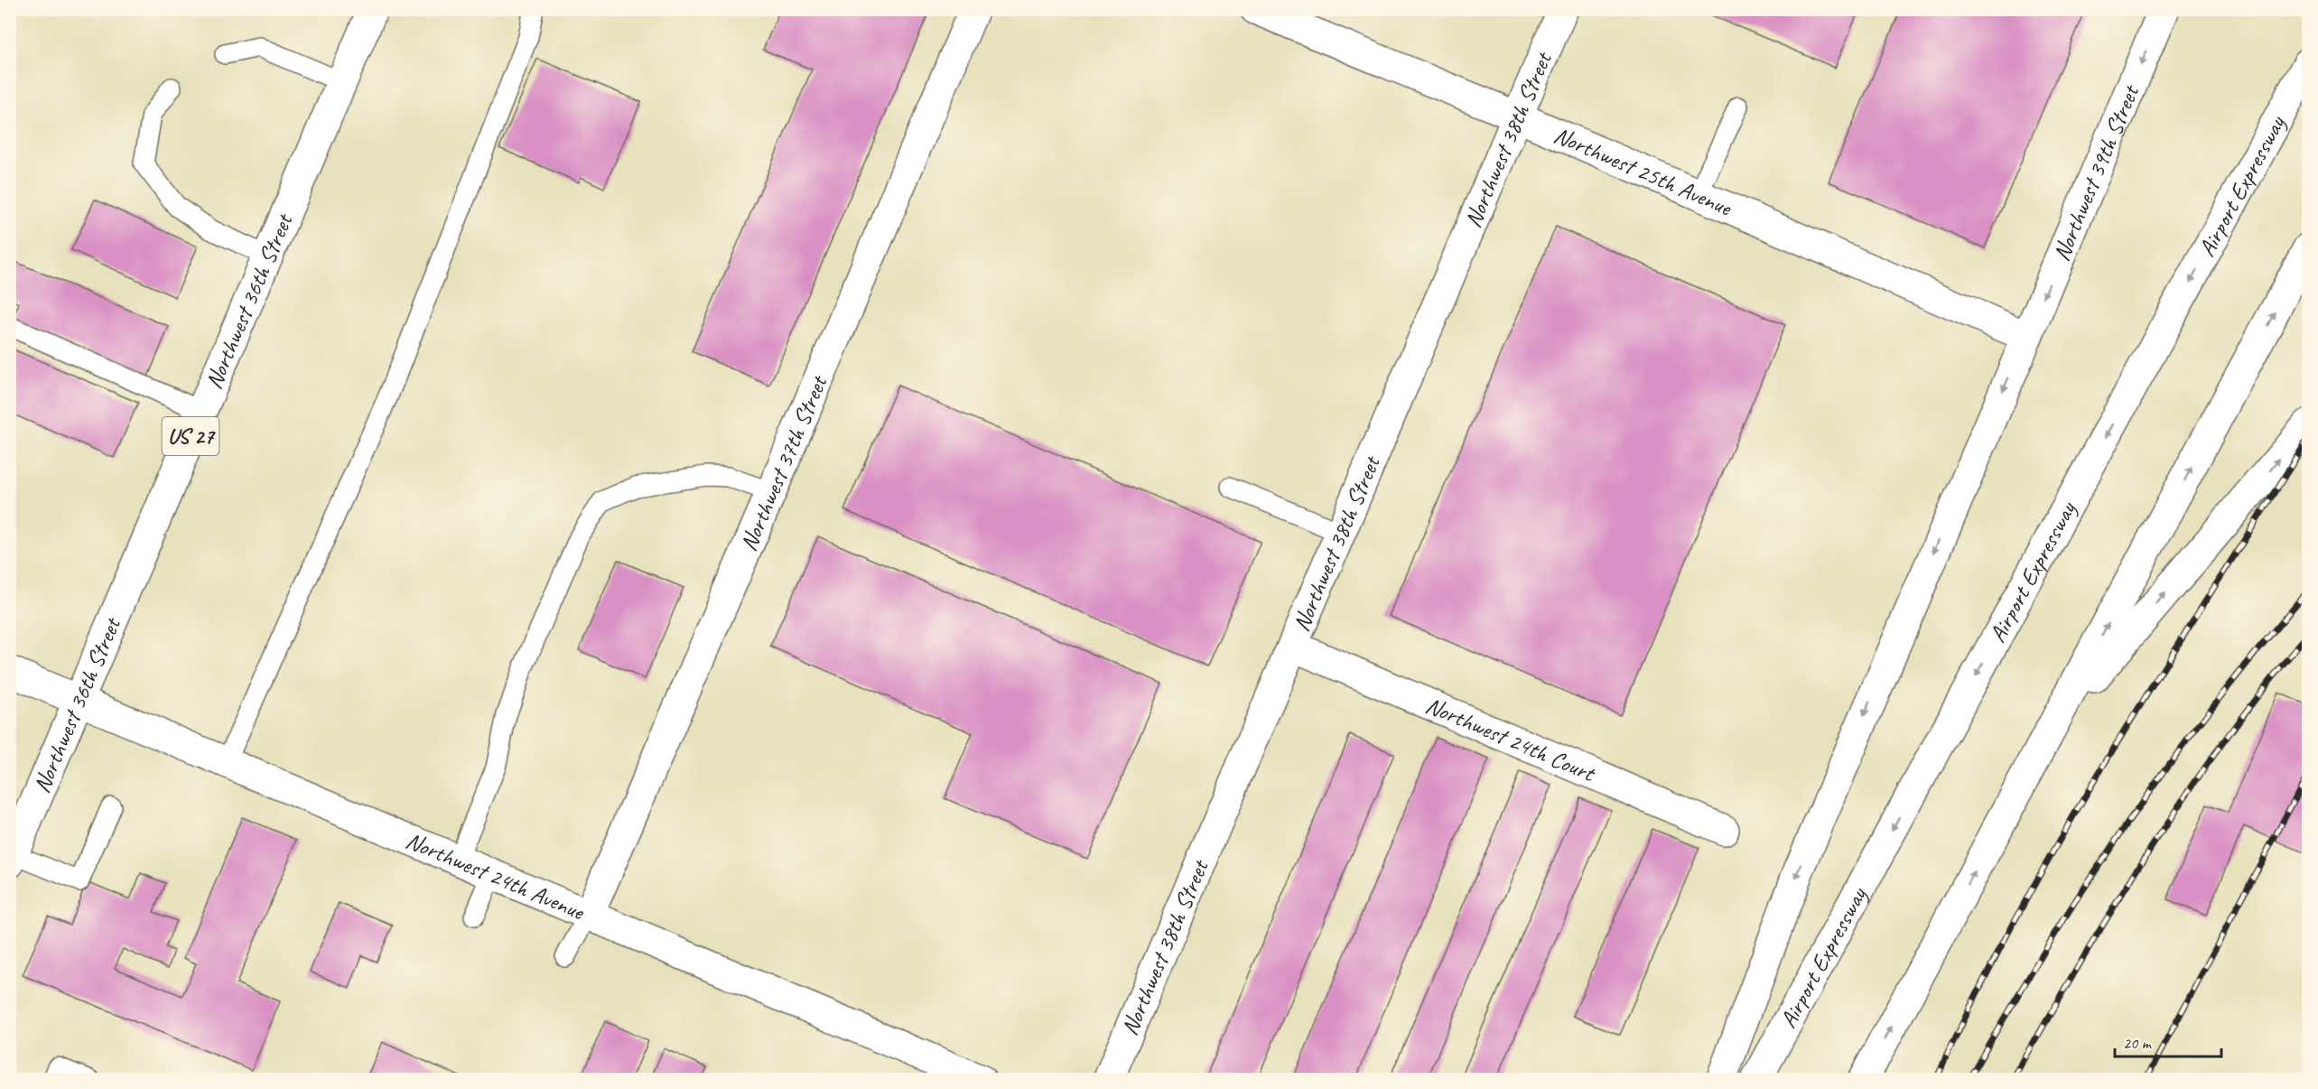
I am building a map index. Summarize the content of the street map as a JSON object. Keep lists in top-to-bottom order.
{
  "streets": {
    "main road": [
      "Northwest 38th Street",
      "Northwest 25th Avenue",
      "Northwest 39th Street",
      "Airport Expressway",
      "Northwest 36th Street",
      "US 27",
      "Northwest 37th Street",
      "Northwest 24th Court",
      "Northwest 24th Avenue"
    ]
  },
  "crossings": [
    ["Northwest 38th Street", "Northwest 25th Avenue"],
    ["Northwest 38th Street", "Northwest 24th Court"],
    ["Northwest 25th Avenue", "Northwest 39th Street"],
    ["Northwest 36th Street", "Northwest 24th Avenue"],
    ["Northwest 37th Street", "Northwest 24th Avenue"]
  ],
  "scale_bar": "20 m"
}
